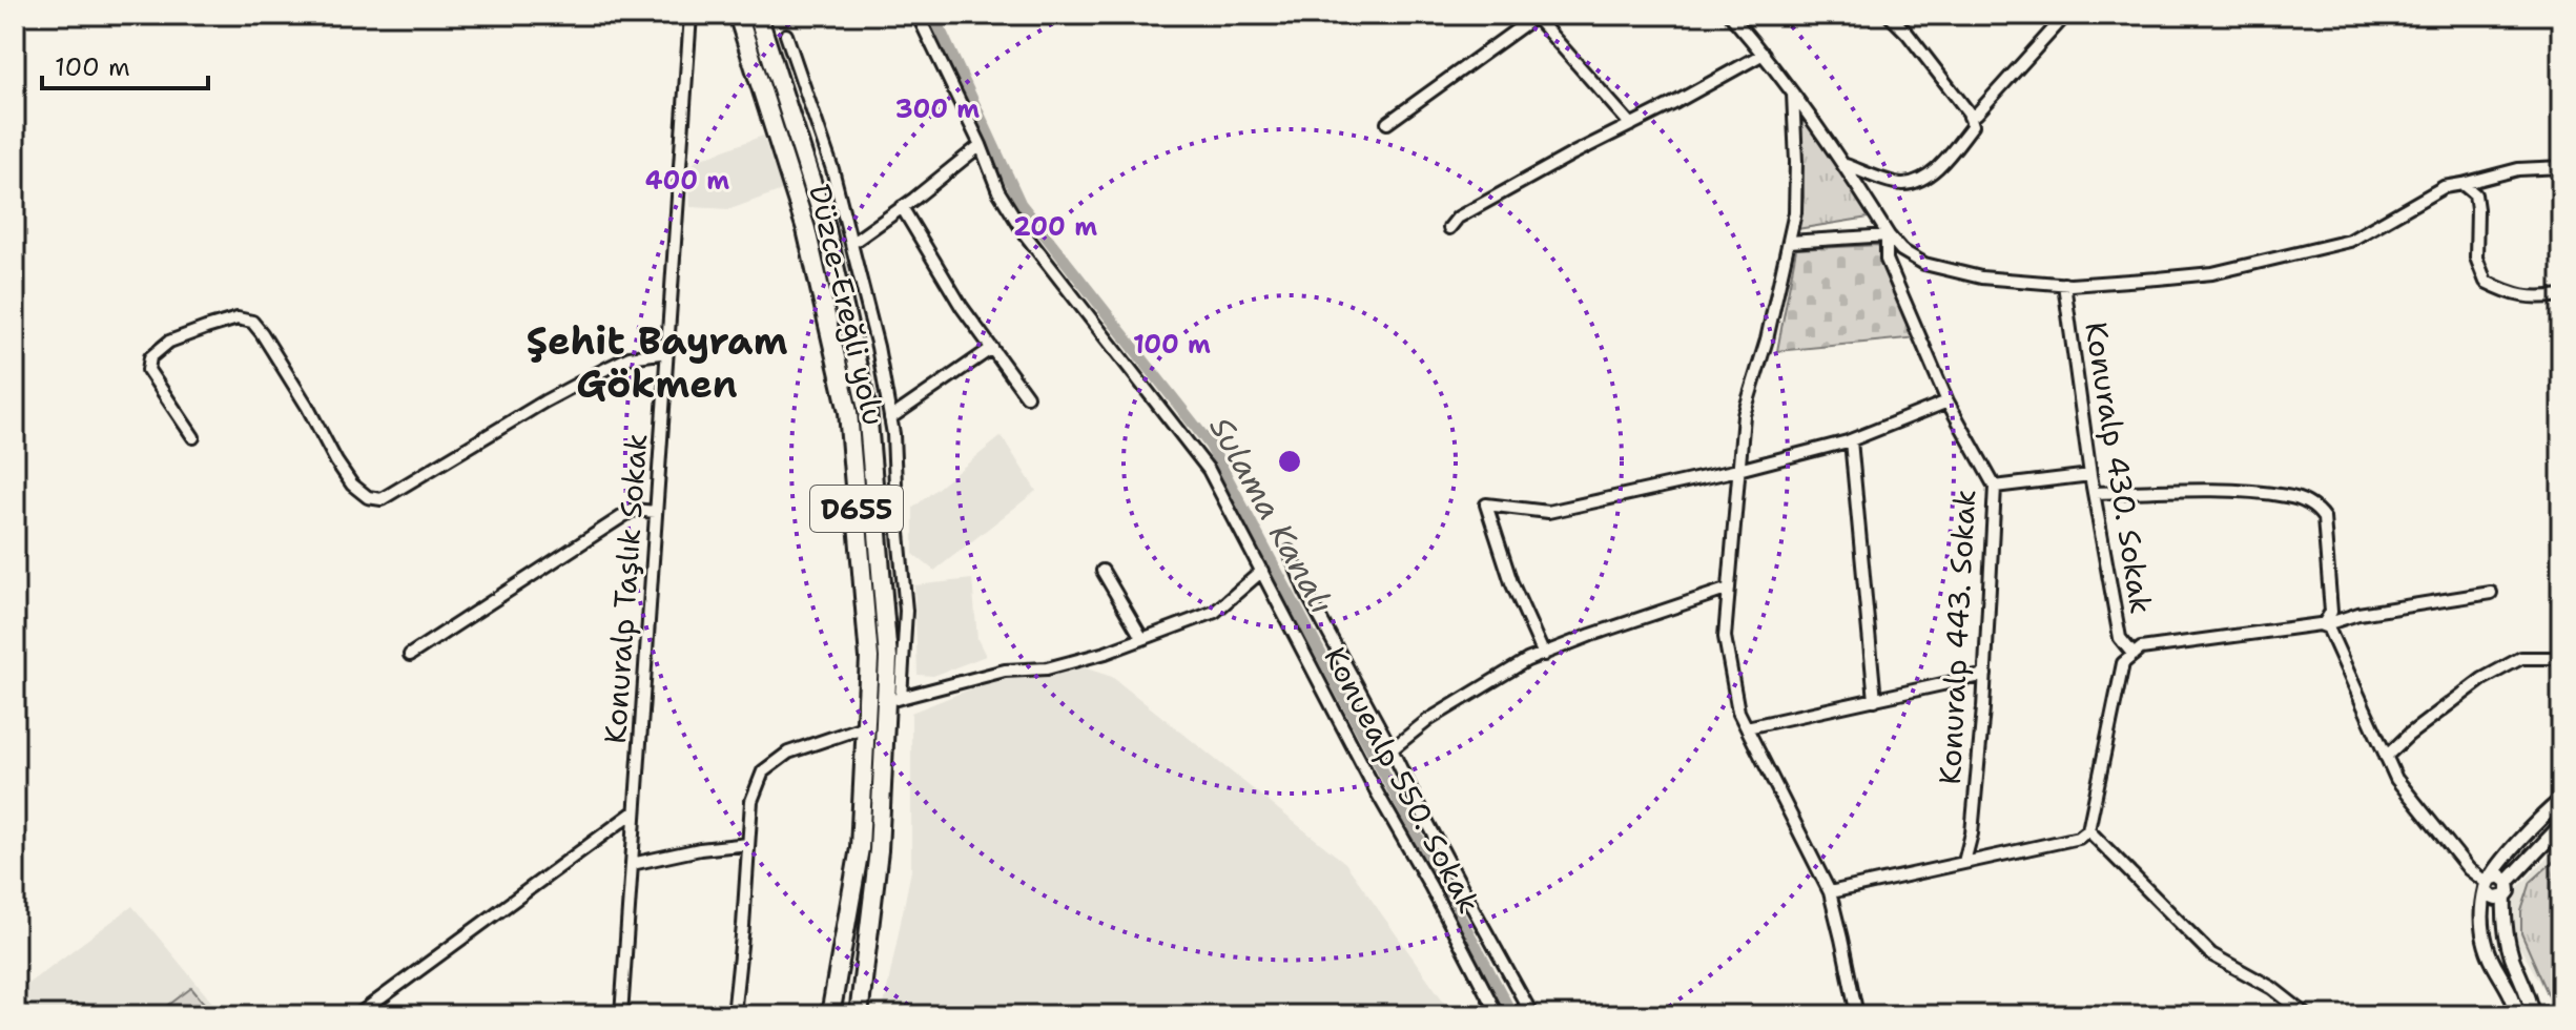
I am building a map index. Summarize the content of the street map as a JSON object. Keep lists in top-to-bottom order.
{
  "streets": {
    "highway": ["Düzce-Ereğli yolu", "D655"],
    "street": [
      "Konuralp 430. Sokak",
      "Konuralp Taşlık Sokak",
      "Konuralp 443. Sokak",
      "Konuealp 550. Sokak"
    ]
  },
  "districts": ["Şehit Bayram Gökmen"],
  "water": ["Sulama Kanalı"],
  "scale_bar": "100 m",
  "rings": [
    "300 m",
    "400 m",
    "200 m",
    "100 m"
  ]
}
